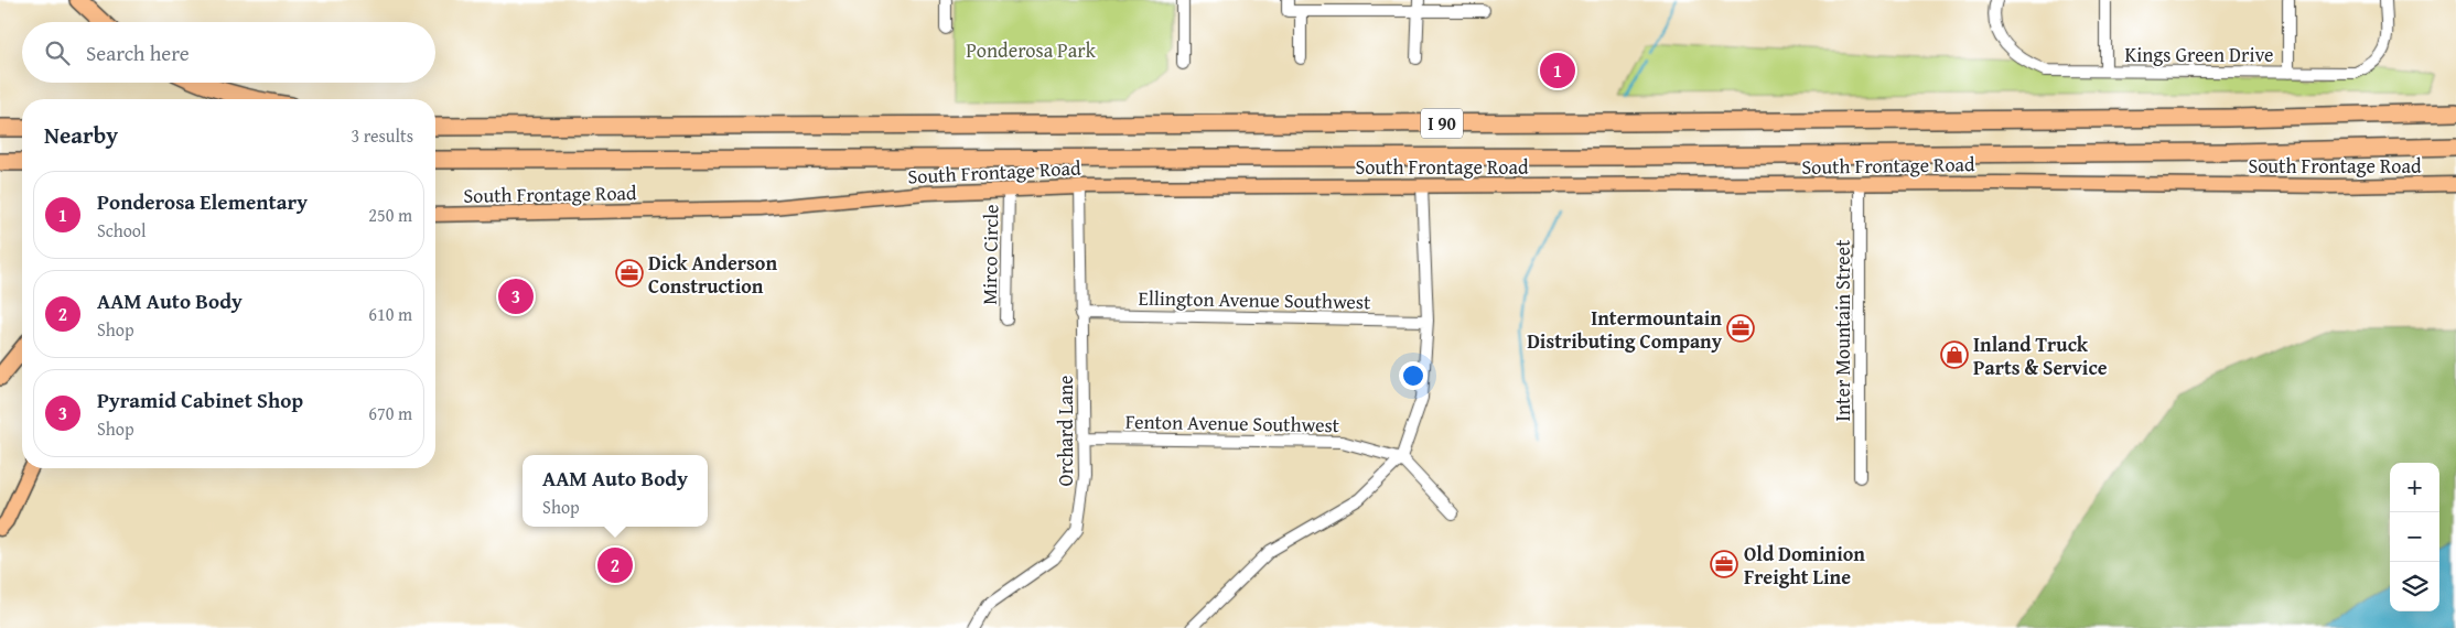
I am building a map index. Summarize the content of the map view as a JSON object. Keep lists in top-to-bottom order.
{
  "streets": {
    "highway": ["I 90"],
    "main road": ["South Frontage Road"],
    "street": [
      "Kings Green Drive",
      "Mirco Circle",
      "Ellington Avenue Southwest",
      "Inter Mountain Street",
      "Fenton Avenue Southwest",
      "Orchard Lane"
    ]
  },
  "crossings": [
    ["South Frontage Road", "Mirco Circle"],
    ["South Frontage Road", "Inter Mountain Street"],
    ["South Frontage Road", "Orchard Lane"],
    ["Ellington Avenue Southwest", "Orchard Lane"],
    ["Fenton Avenue Southwest", "Orchard Lane"]
  ],
  "parks": ["Ponderosa Park"],
  "places": {
    "office": ["Dick Anderson Construction", "Intermountain Distributing Company", "Old Dominion Freight Line"],
    "shop": ["Inland Truck Parts & Service"]
  },
  "page": {
    "search": "Search here",
    "pins": ["1", "3", "2"],
    "heading": ["Nearby", "3 results"],
    "list": [
      {
        "mark": "1",
        "name": "Ponderosa Elementary",
        "note": "School",
        "value": "250 m"
      },
      {
        "mark": "2",
        "name": "AAM Auto Body",
        "note": "Shop",
        "value": "610 m"
      },
      {
        "mark": "3",
        "name": "Pyramid Cabinet Shop",
        "note": "Shop",
        "value": "670 m"
      }
    ],
    "popup": ["AAM Auto Body", "Shop"],
    "map_buttons": ["+", "−"]
  }
}
